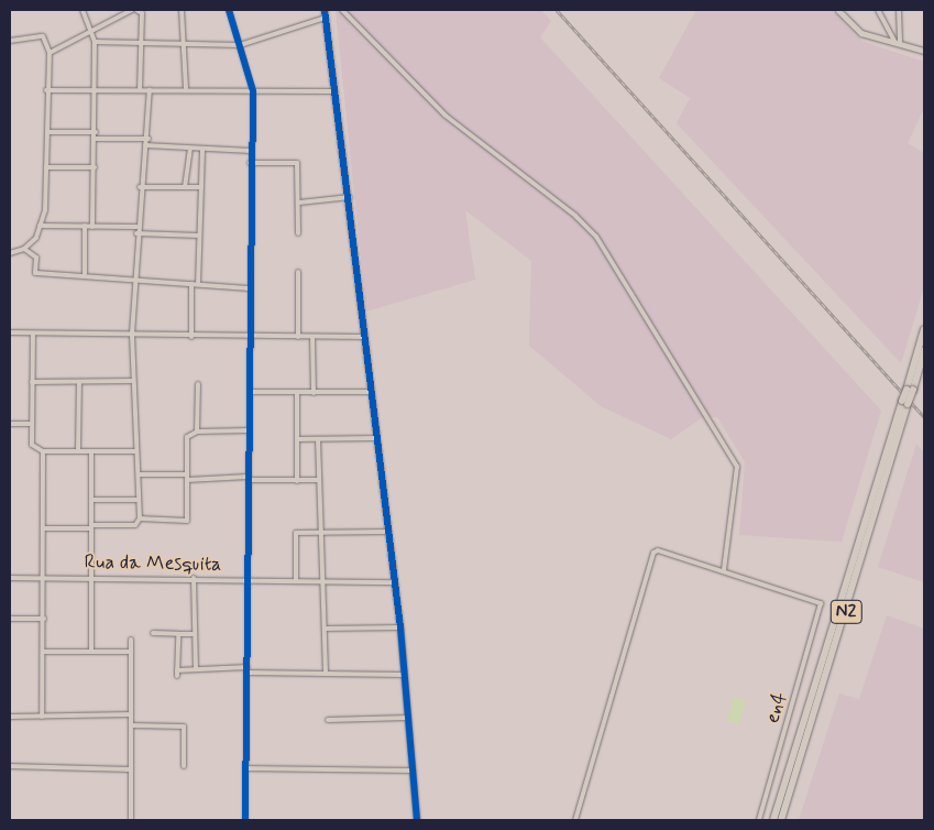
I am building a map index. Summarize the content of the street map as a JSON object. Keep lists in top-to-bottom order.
{
  "streets": {
    "highway": ["N2"],
    "street": ["Rua da Mesquita", "en4"]
  }
}
